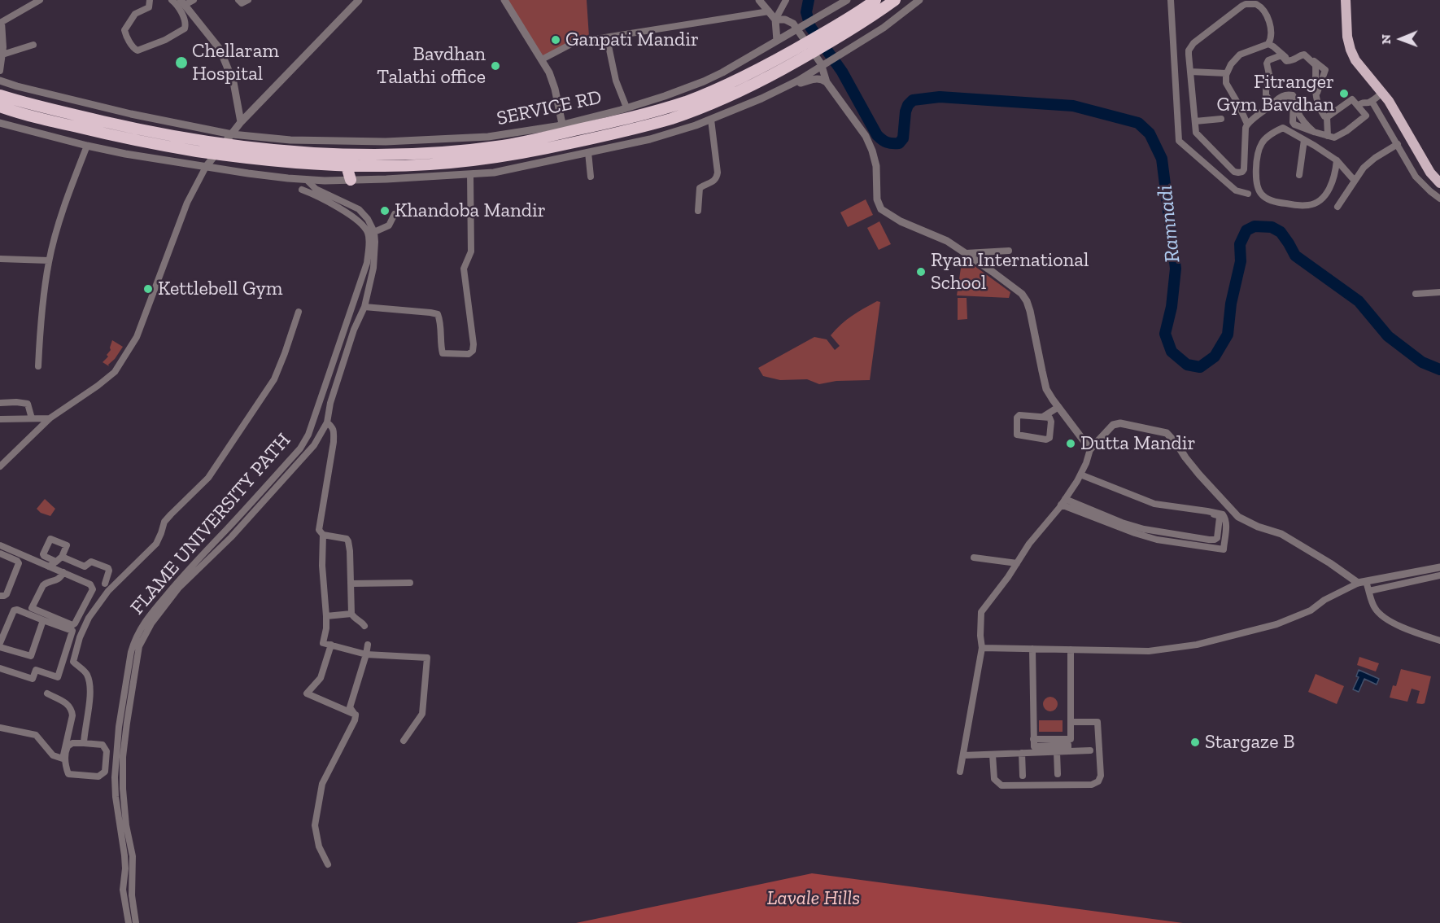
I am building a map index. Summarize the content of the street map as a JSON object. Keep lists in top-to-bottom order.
{
  "streets": {
    "street": ["SERVICE RD", "FLAME UNIVERSITY PATH"]
  },
  "water": ["Ramnadi"],
  "parks": ["Lavale Hills"],
  "places": [
    "Ganpati Mandir",
    "Chellaram Hospital",
    "Bavdhan Talathi office",
    "Fitranger Gym Bavdhan",
    "Khandoba Mandir",
    "Ryan International School",
    "Kettlebell Gym",
    "Dutta Mandir",
    "Stargaze B"
  ],
  "north": "left"
}
